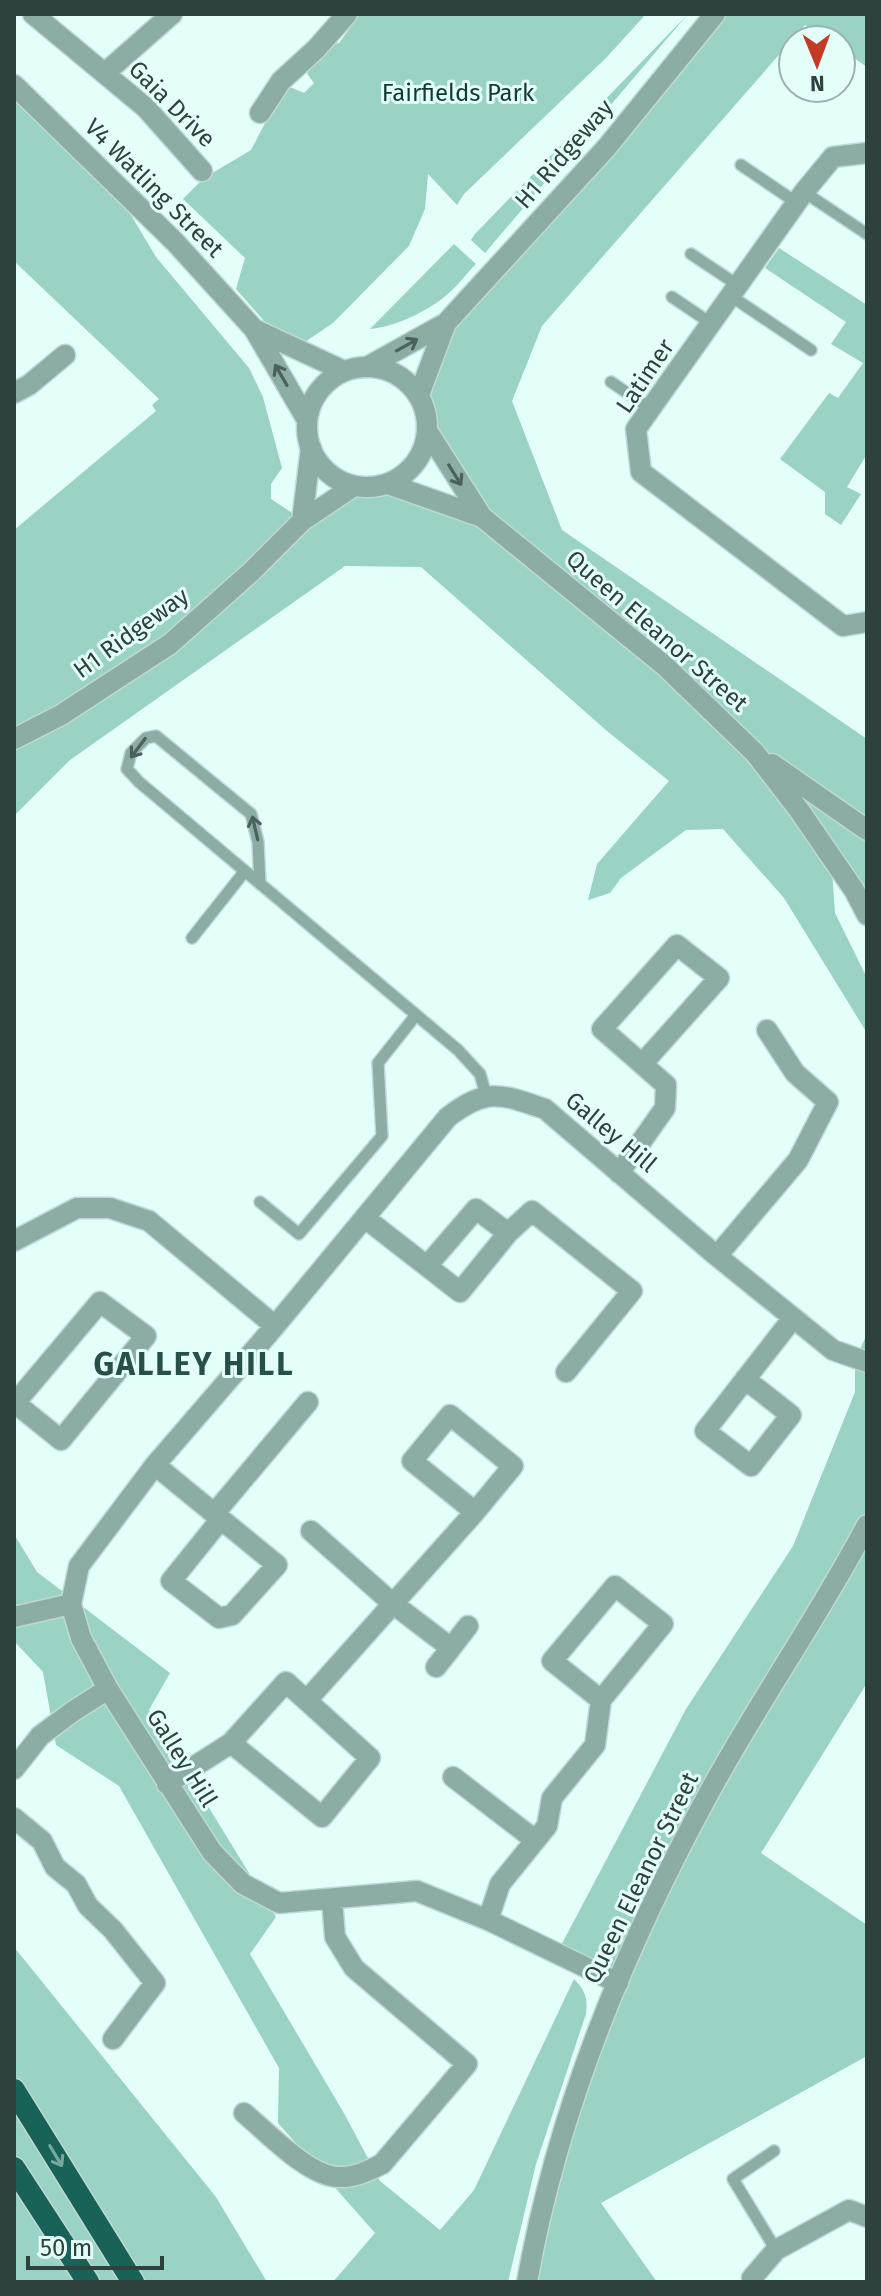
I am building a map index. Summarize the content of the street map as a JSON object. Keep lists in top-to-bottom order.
{
  "streets": {
    "street": [
      "Gaia Drive",
      "H1 Ridgeway",
      "V4 Watling Street",
      "Latimer",
      "Queen Eleanor Street",
      "Galley Hill"
    ]
  },
  "crossings": [
    ["H1 Ridgeway", "V4 Watling Street"],
    ["H1 Ridgeway", "Queen Eleanor Street"],
    ["V4 Watling Street", "Queen Eleanor Street"],
    ["Queen Eleanor Street", "Galley Hill"]
  ],
  "districts": ["GALLEY HILL"],
  "parks": ["Fairfields Park"],
  "scale_bar": "50 m",
  "north": "bottom"
}
